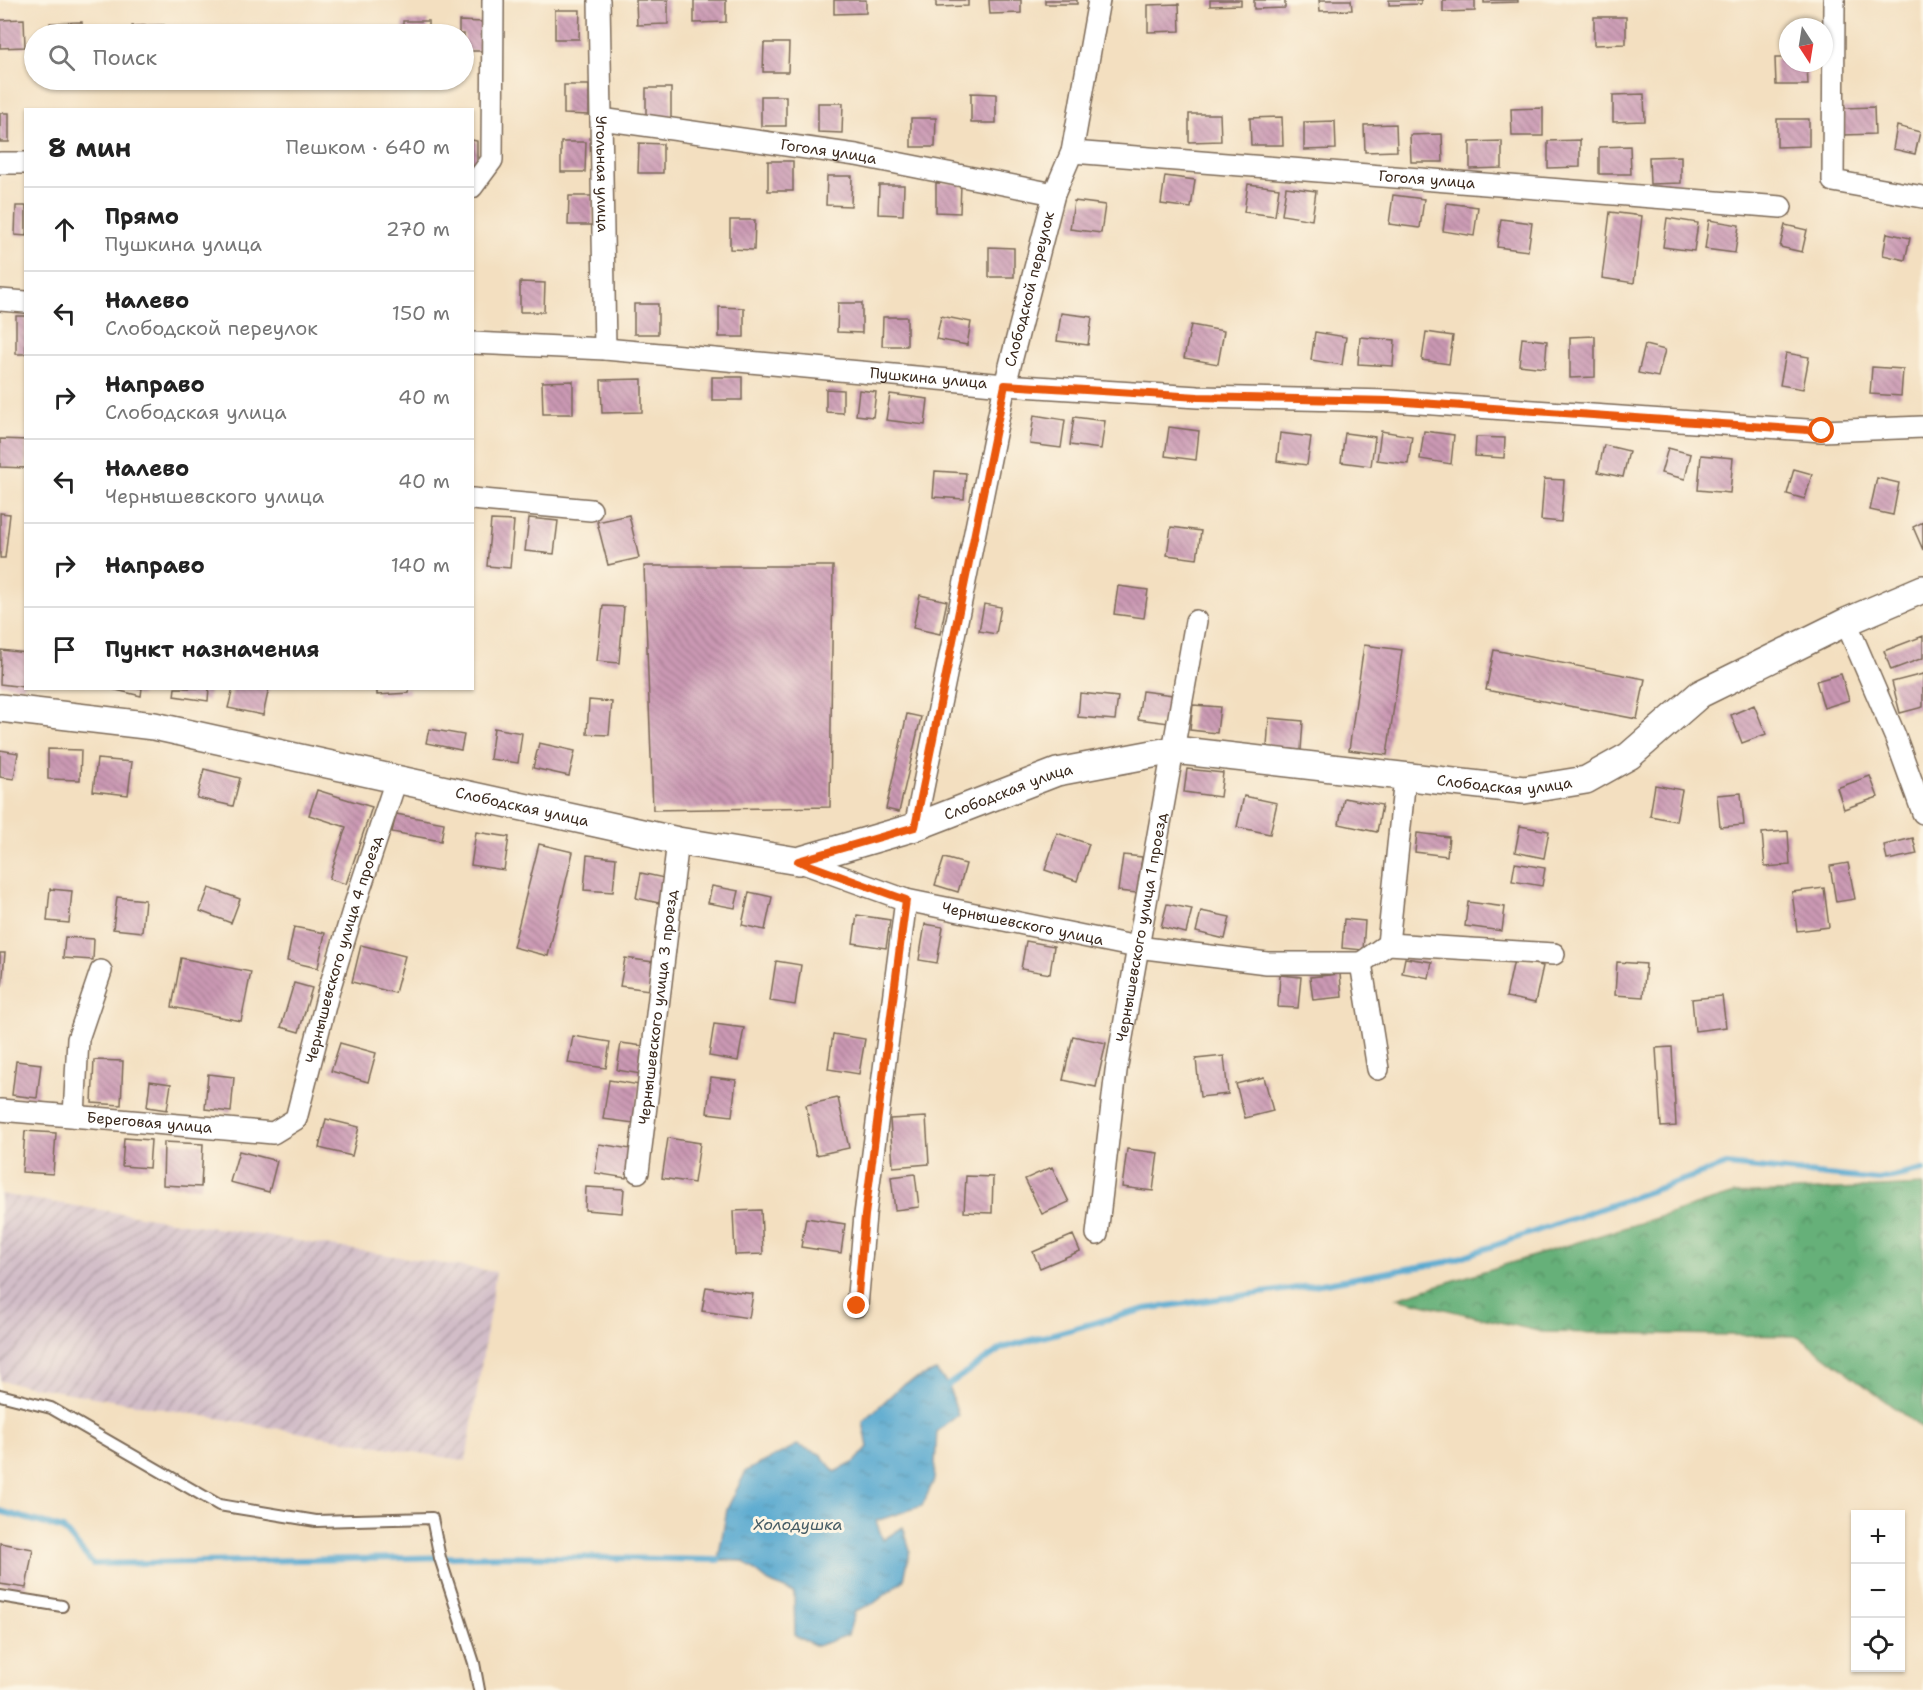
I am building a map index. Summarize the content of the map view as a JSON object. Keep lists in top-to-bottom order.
{
  "streets": {
    "street": [
      "Гоголя улица",
      "Угольная улица",
      "Слободской переулок",
      "Пушкина улица",
      "Слободская улица",
      "Чернышевского улица",
      "Чернышевского улица 1 проезд",
      "Чернышевского улица 4 проезд",
      "Чернышевского улица 3 проезд",
      "Береговая улица"
    ]
  },
  "crossings": [
    ["Гоголя улица", "Угольная улица"],
    ["Гоголя улица", "Слободской переулок"],
    ["Угольная улица", "Пушкина улица"],
    ["Слободской переулок", "Пушкина улица"],
    ["Слободской переулок", "Слободская улица"],
    ["Слободская улица", "Чернышевского улица"],
    ["Слободская улица", "Чернышевского улица 1 проезд"],
    ["Слободская улица", "Чернышевского улица 4 проезд"],
    ["Слободская улица", "Чернышевского улица 3 проезд"],
    ["Чернышевского улица", "Чернышевского улица 1 проезд"],
    ["Чернышевского улица 4 проезд", "Береговая улица"]
  ],
  "water": ["Холодушка"],
  "north": "bottom",
  "page": {
    "search": "Поиск",
    "heading": ["8 мин", "Пешком · 640 m"],
    "list": [
      ["Прямо", "Пушкина улица", "270 m"],
      ["Налево", "Слободской переулок", "150 m"],
      ["Направо", "Слободская улица", "40 m"],
      ["Налево", "Чернышевского улица", "40 m"],
      ["Направо", "140 m"],
      "Пункт назначения"
    ],
    "map_buttons": ["+", "−"]
  }
}
